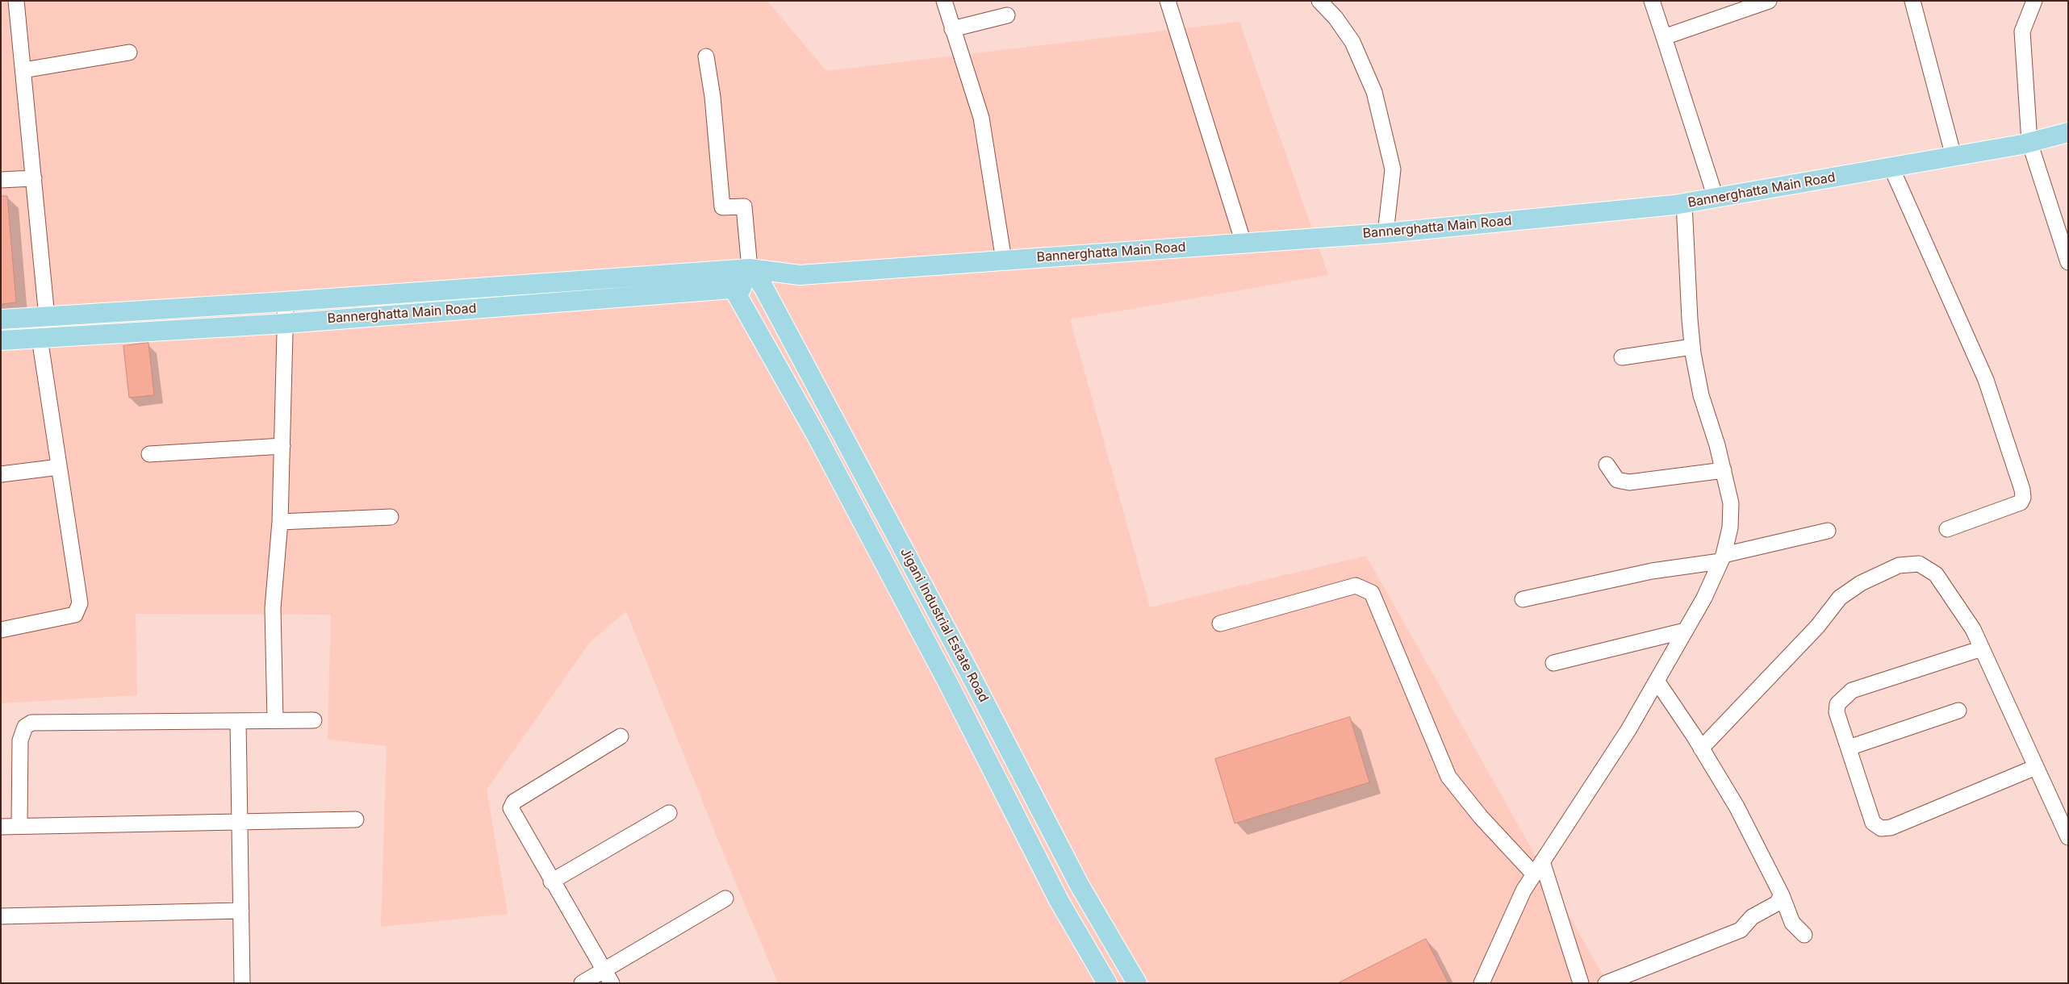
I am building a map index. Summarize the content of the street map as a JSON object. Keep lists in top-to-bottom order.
{
  "streets": {
    "main road": ["Bannerghatta Main Road", "Jigani Industrial Estate Road"]
  },
  "crossings": [
    ["Bannerghatta Main Road", "Jigani Industrial Estate Road"]
  ]
}
